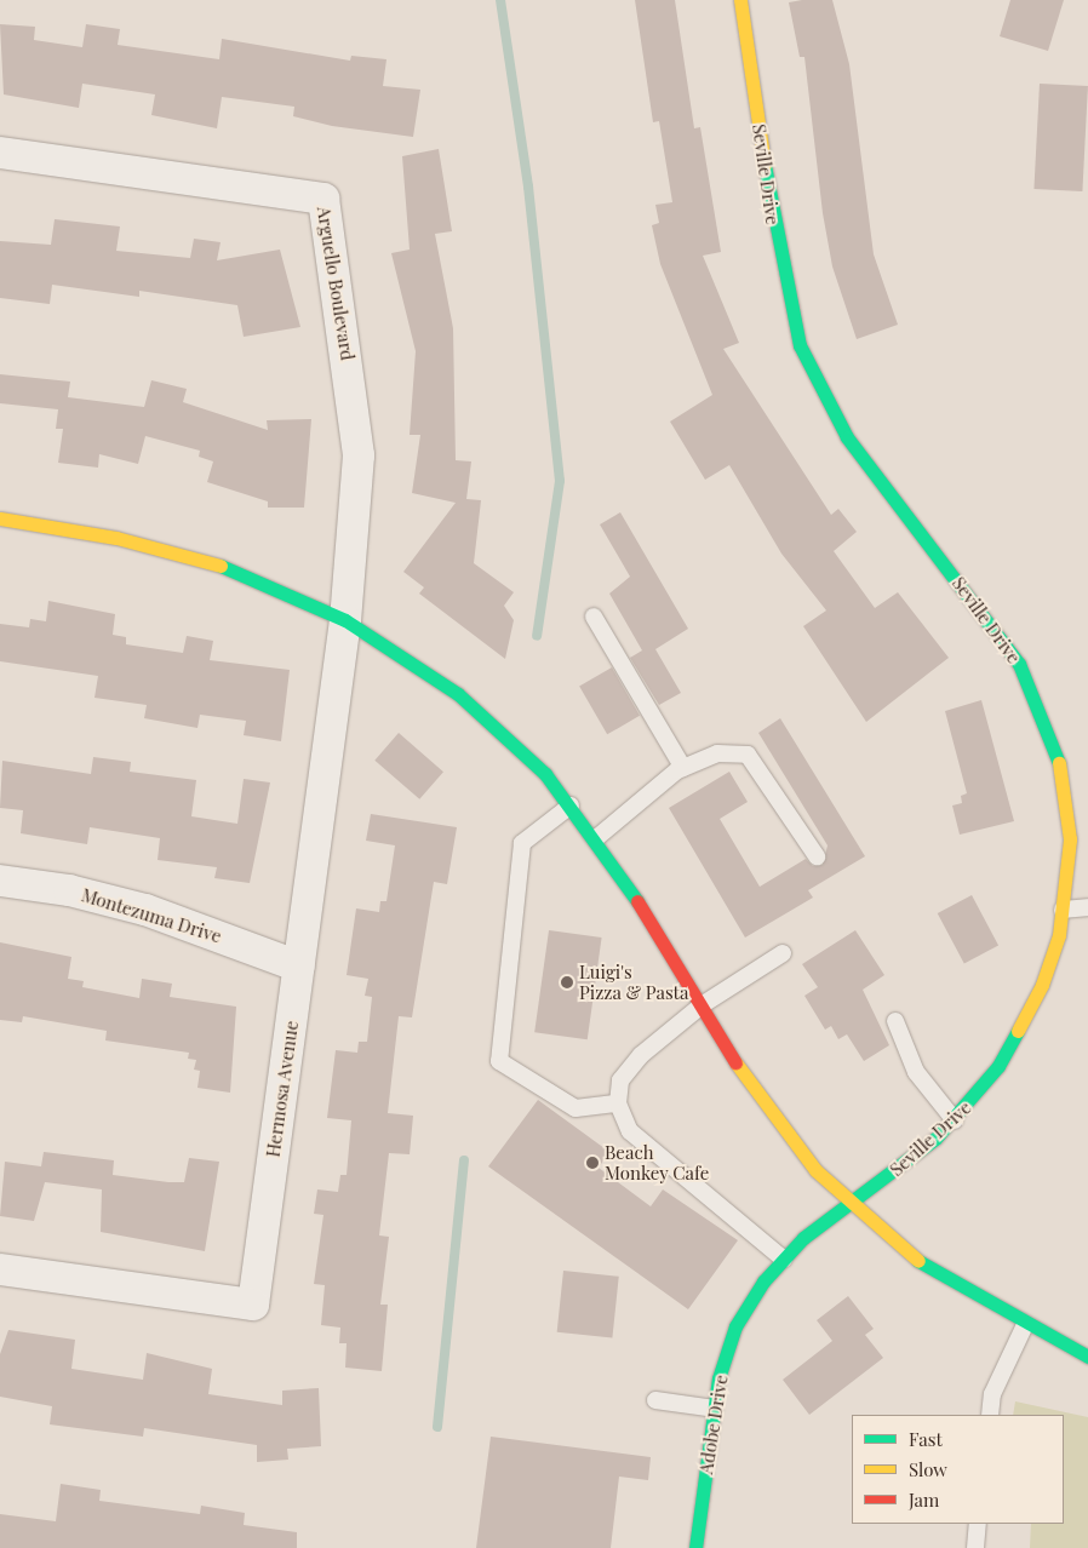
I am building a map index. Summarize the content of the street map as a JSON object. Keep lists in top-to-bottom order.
{
  "streets": {
    "street": [
      "Seville Drive",
      "Arguello Boulevard",
      "Montezuma Drive",
      "Hermosa Avenue",
      "Adobe Drive"
    ]
  },
  "crossings": [
    ["Seville Drive", "Adobe Drive"],
    ["Arguello Boulevard", "Hermosa Avenue"],
    ["Montezuma Drive", "Hermosa Avenue"]
  ],
  "places": ["Luigi's Pizza & Pasta", "Beach Monkey Cafe"],
  "legend": ["Fast", "Slow", "Jam"]
}
